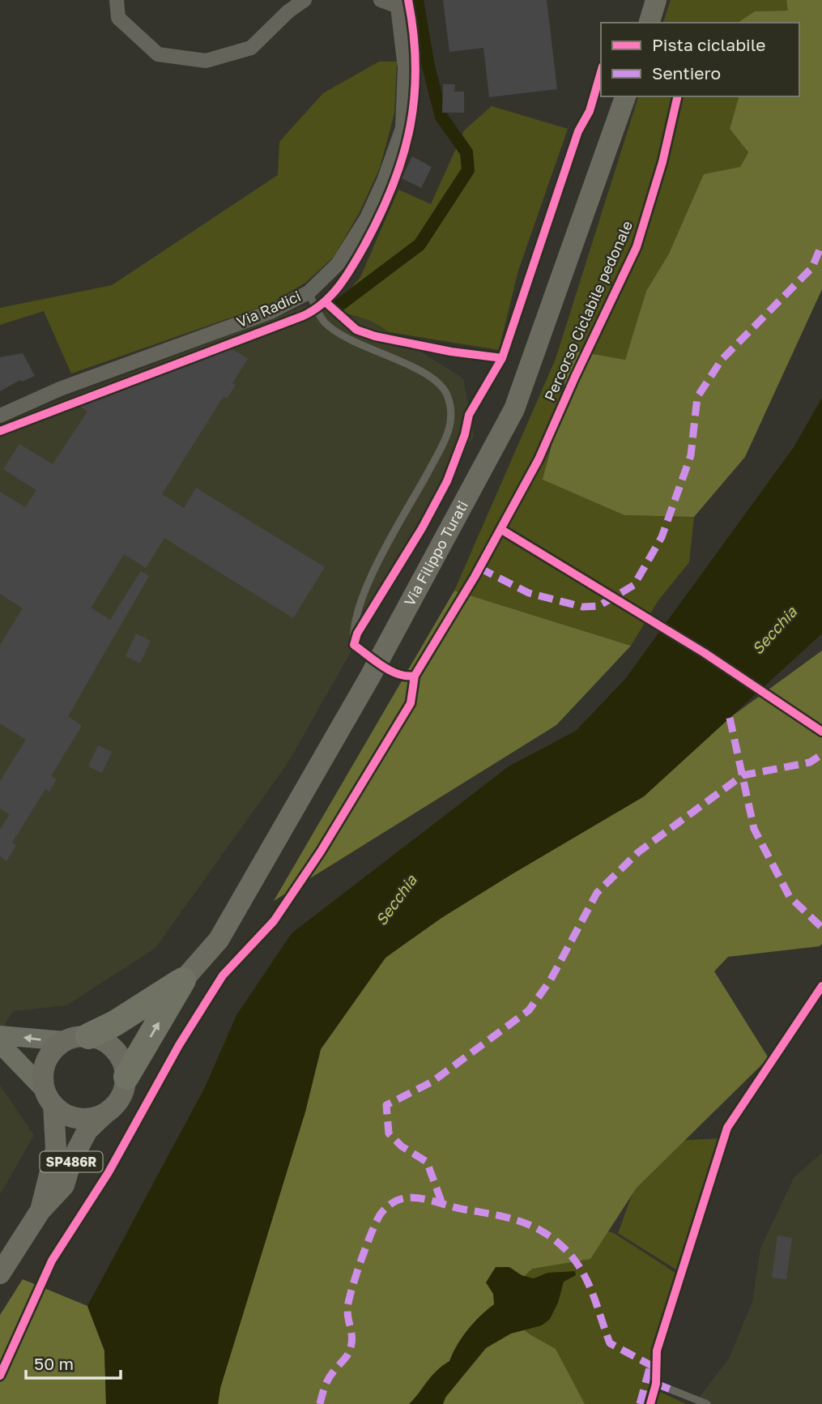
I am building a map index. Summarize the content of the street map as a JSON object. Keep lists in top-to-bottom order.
{
  "streets": {
    "highway": ["SP486R"],
    "main road": ["Via Filippo Turati"],
    "street": ["Via Radici"],
    "cycle path": ["Percorso Ciclabile pedonale"]
  },
  "crossings": [
    ["Via Filippo Turati", "SP486R"]
  ],
  "water": ["Secchia"],
  "legend": ["Pista ciclabile", "Sentiero"],
  "scale_bar": "50 m"
}
